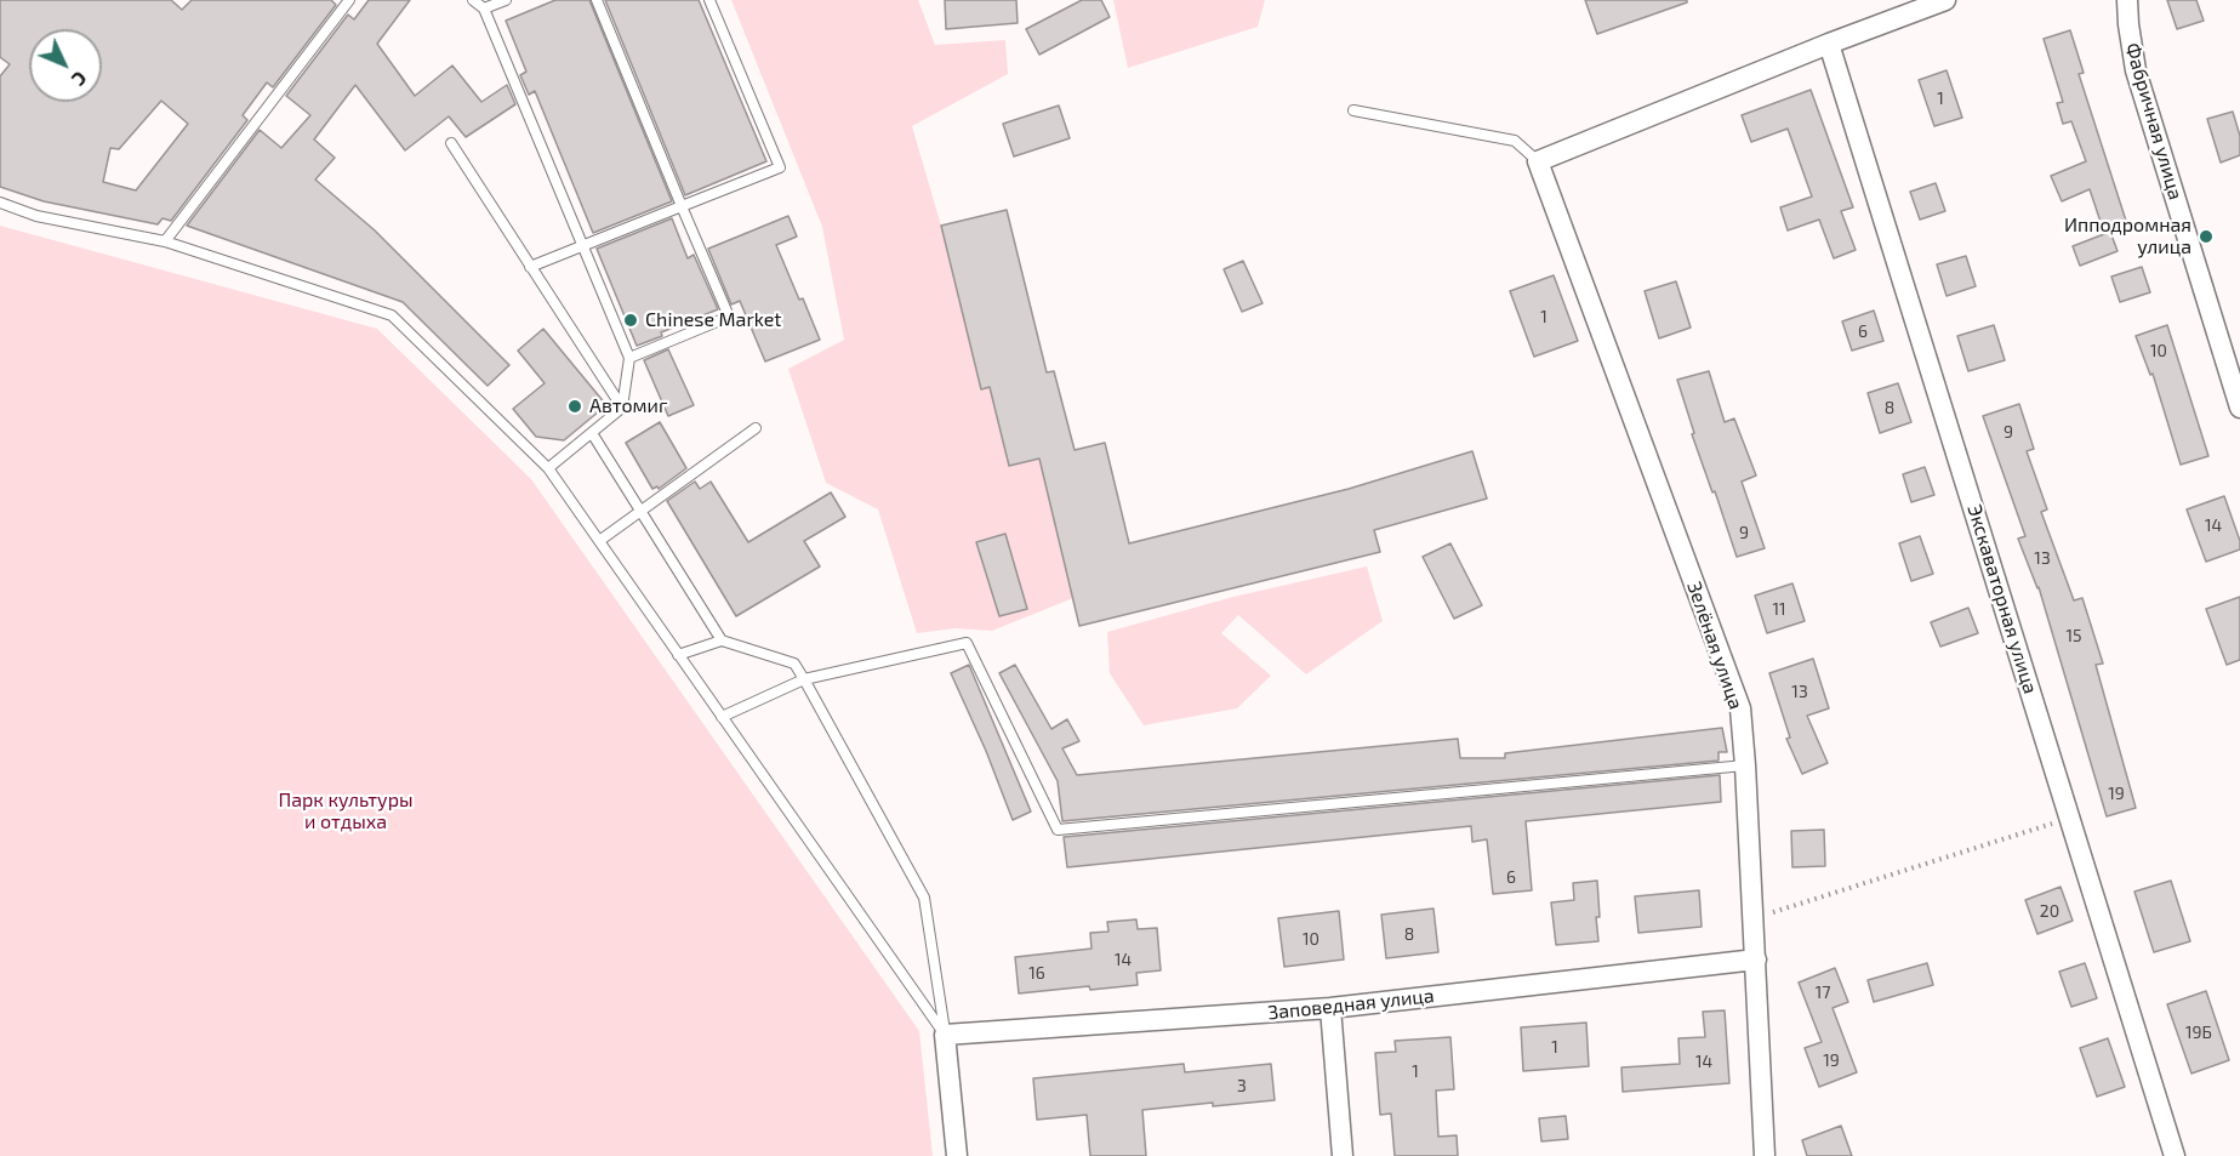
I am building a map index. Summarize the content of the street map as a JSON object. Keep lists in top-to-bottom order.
{
  "streets": {
    "street": [
      "Фабричная улица",
      "Экскаваторная улица",
      "Зелёная улица",
      "Заповедная улица"
    ]
  },
  "crossings": [
    ["Зелёная улица", "Заповедная улица"]
  ],
  "parks": ["Парк культуры и отдыха"],
  "places": ["Ипподромная улица", "Chinese Market", "Автомиг"],
  "house_numbers": [
    "1",
    "1",
    "6",
    "10",
    "8",
    "9",
    "14",
    "9",
    "13",
    "11",
    "15",
    "13",
    "19",
    "6",
    "20",
    "8",
    "10",
    "14",
    "16",
    "17",
    "19Б",
    "1",
    "19",
    "14",
    "1",
    "3"
  ],
  "north": "bottom right"
}
